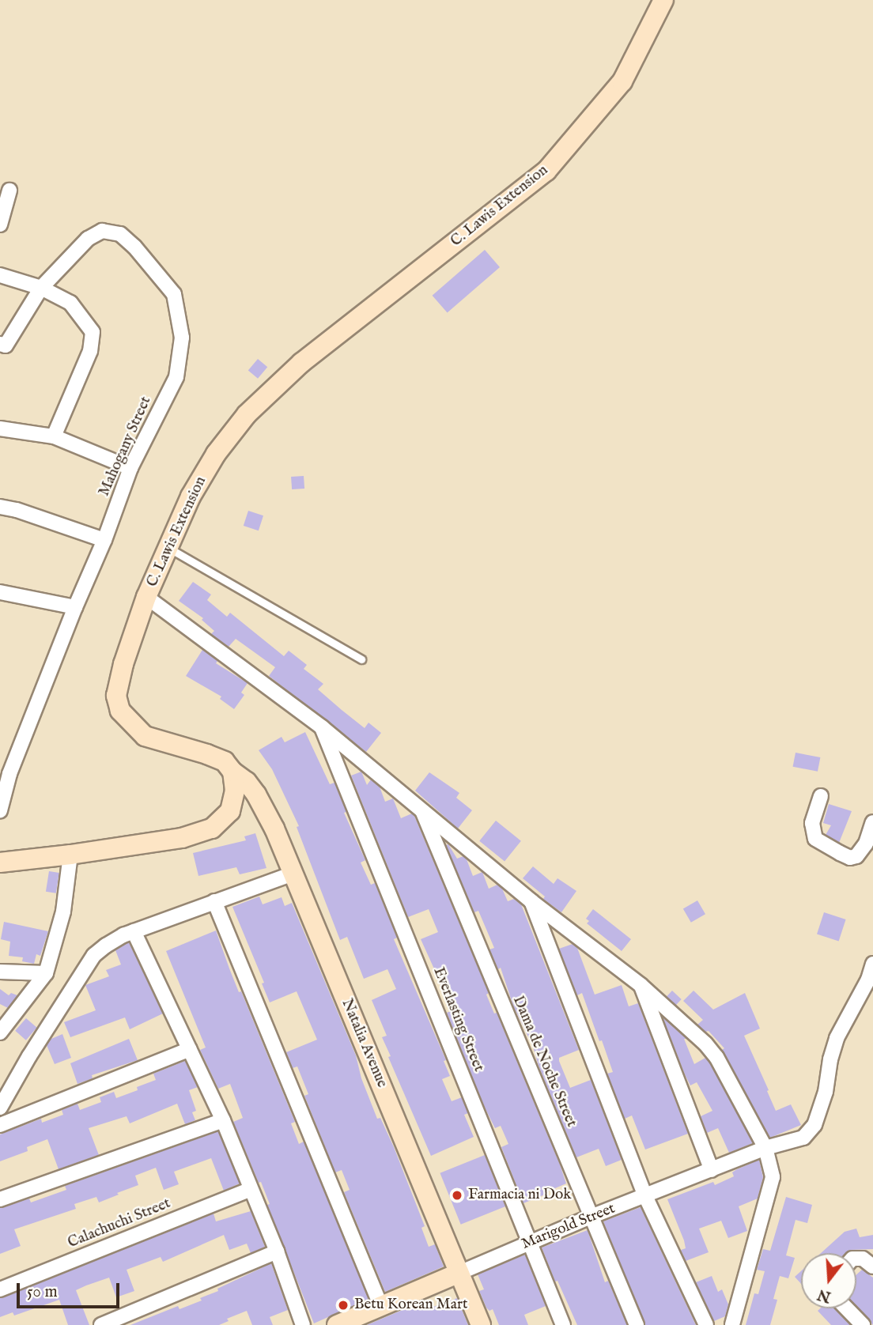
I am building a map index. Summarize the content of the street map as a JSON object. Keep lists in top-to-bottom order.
{
  "streets": {
    "street": [
      "C. Lawis Extension",
      "Mahogany Street",
      "Everlasting Street",
      "Natalia Avenue",
      "Dama de Noche Street",
      "Calachuchi Street",
      "Marigold Street"
    ]
  },
  "crossings": [
    ["C. Lawis Extension", "Natalia Avenue"],
    ["Everlasting Street", "Marigold Street"],
    ["Natalia Avenue", "Marigold Street"],
    ["Dama de Noche Street", "Marigold Street"]
  ],
  "places": ["Farmacia ni Dok", "Betu Korean Mart"],
  "scale_bar": "50 m",
  "north": "bottom"
}
